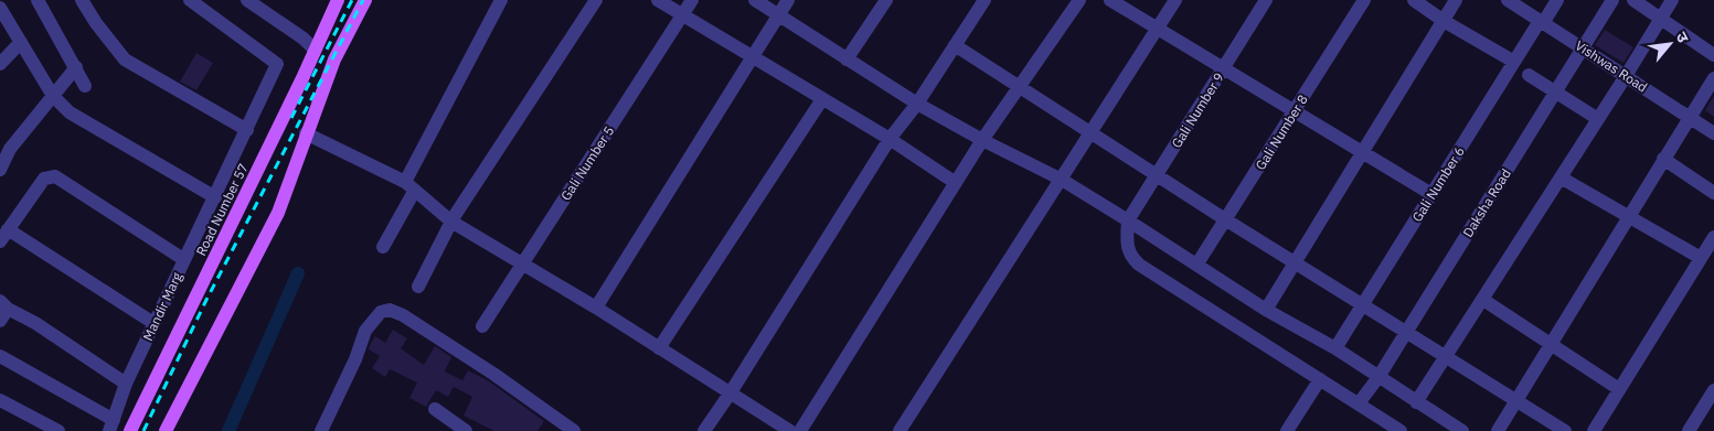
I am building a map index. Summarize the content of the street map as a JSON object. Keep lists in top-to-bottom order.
{
  "streets": {
    "main road": ["Road Number 57"],
    "street": [
      "Vishwas Road",
      "Gali Number 9",
      "Gali Number 8",
      "Gali Number 5",
      "Gali Number 6",
      "Daksha Road",
      "Mandir Marg"
    ]
  },
  "crossings": [
    ["Vishwas Road", "Gali Number 6"],
    ["Vishwas Road", "Daksha Road"]
  ],
  "north": "top right"
}
